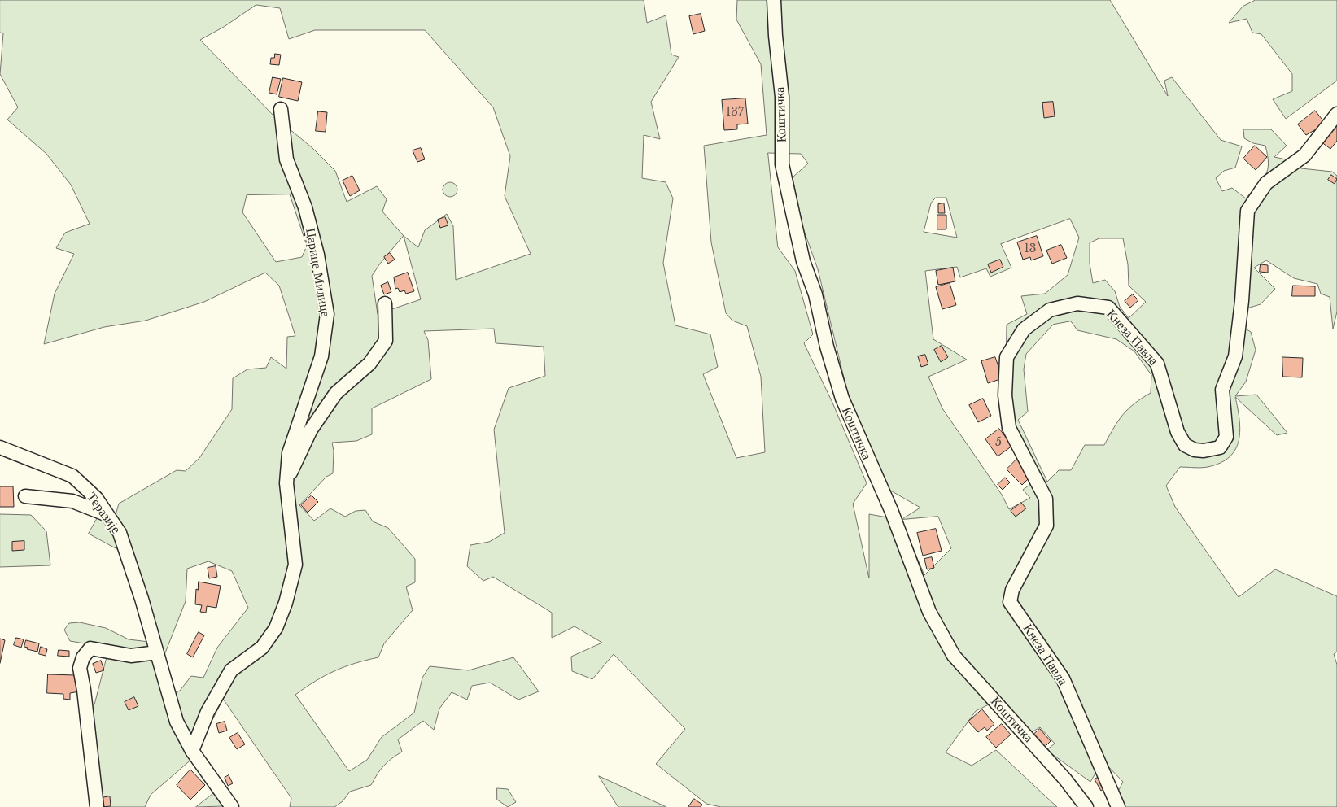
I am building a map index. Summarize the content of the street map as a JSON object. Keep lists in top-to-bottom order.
{
  "streets": {
    "street": [
      "Коштичка",
      "Царице Милице",
      "Кнеза Павла",
      "Теразије"
    ]
  },
  "crossings": [
    ["Царице Милице", "Теразије"]
  ],
  "house_numbers": ["137", "13", "5"]
}
